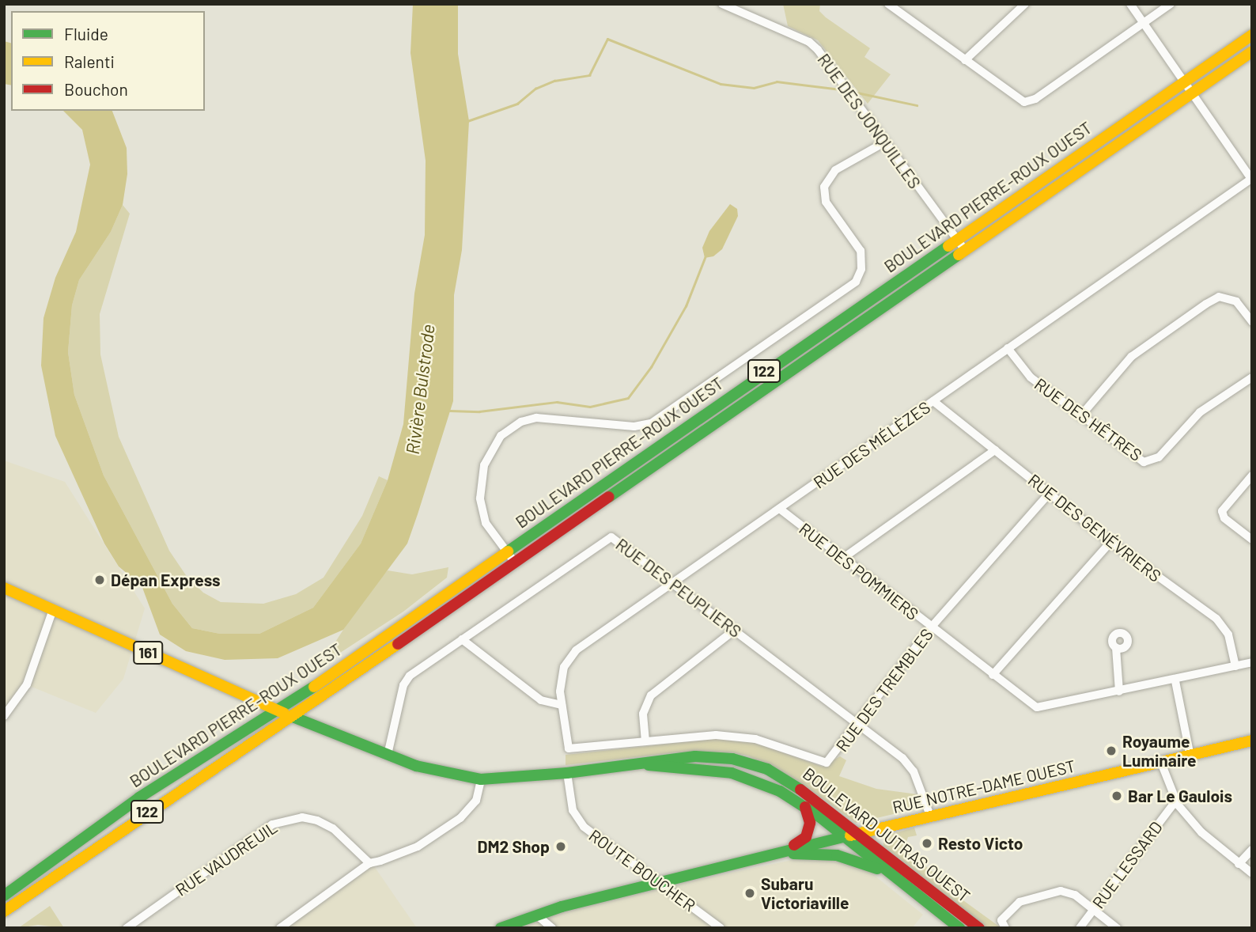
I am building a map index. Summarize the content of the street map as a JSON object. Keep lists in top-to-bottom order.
{
  "streets": {
    "main road": [
      "BOULEVARD PIERRE-ROUX OUEST",
      "122",
      "161",
      "RUE NOTRE-DAME OUEST",
      "BOULEVARD JUTRAS OUEST"
    ],
    "street": [
      "RUE DES JONQUILLES",
      "RUE DES HÊTRES",
      "RUE DES MÉLÈZES",
      "RUE DES GENÉVRIERS",
      "RUE DES POMMIERS",
      "RUE DES PEUPLIERS",
      "RUE DES TREMBLES",
      "RUE VAUDREUIL",
      "RUE LESSARD",
      "ROUTE BOUCHER"
    ]
  },
  "crossings": [
    ["RUE DES JONQUILLES", "BOULEVARD PIERRE-ROUX OUEST"],
    ["BOULEVARD PIERRE-ROUX OUEST", "BOULEVARD JUTRAS OUEST"],
    ["RUE DES HÊTRES", "RUE DES MÉLÈZES"],
    ["RUE DES MÉLÈZES", "RUE DES GENÉVRIERS"],
    ["RUE DES MÉLÈZES", "RUE DES POMMIERS"],
    ["RUE DES MÉLÈZES", "RUE DES PEUPLIERS"],
    ["RUE DES MÉLÈZES", "RUE DES TREMBLES"],
    ["RUE DES GENÉVRIERS", "RUE DES POMMIERS"],
    ["RUE DES GENÉVRIERS", "RUE DES TREMBLES"],
    ["RUE DES POMMIERS", "RUE DES TREMBLES"],
    ["RUE DES PEUPLIERS", "RUE DES TREMBLES"],
    ["RUE DES PEUPLIERS", "RUE NOTRE-DAME OUEST"],
    ["RUE DES PEUPLIERS", "BOULEVARD JUTRAS OUEST"],
    ["RUE NOTRE-DAME OUEST", "BOULEVARD JUTRAS OUEST"],
    ["RUE NOTRE-DAME OUEST", "ROUTE BOUCHER"],
    ["BOULEVARD JUTRAS OUEST", "ROUTE BOUCHER"]
  ],
  "water": ["Rivière Bulstrode"],
  "places": [
    "Dépan Express",
    "Royaume Luminaire",
    "Bar Le Gaulois",
    "Resto Victo",
    "DM2 Shop",
    "Subaru Victoriaville"
  ],
  "legend": ["Fluide", "Ralenti", "Bouchon"]
}
